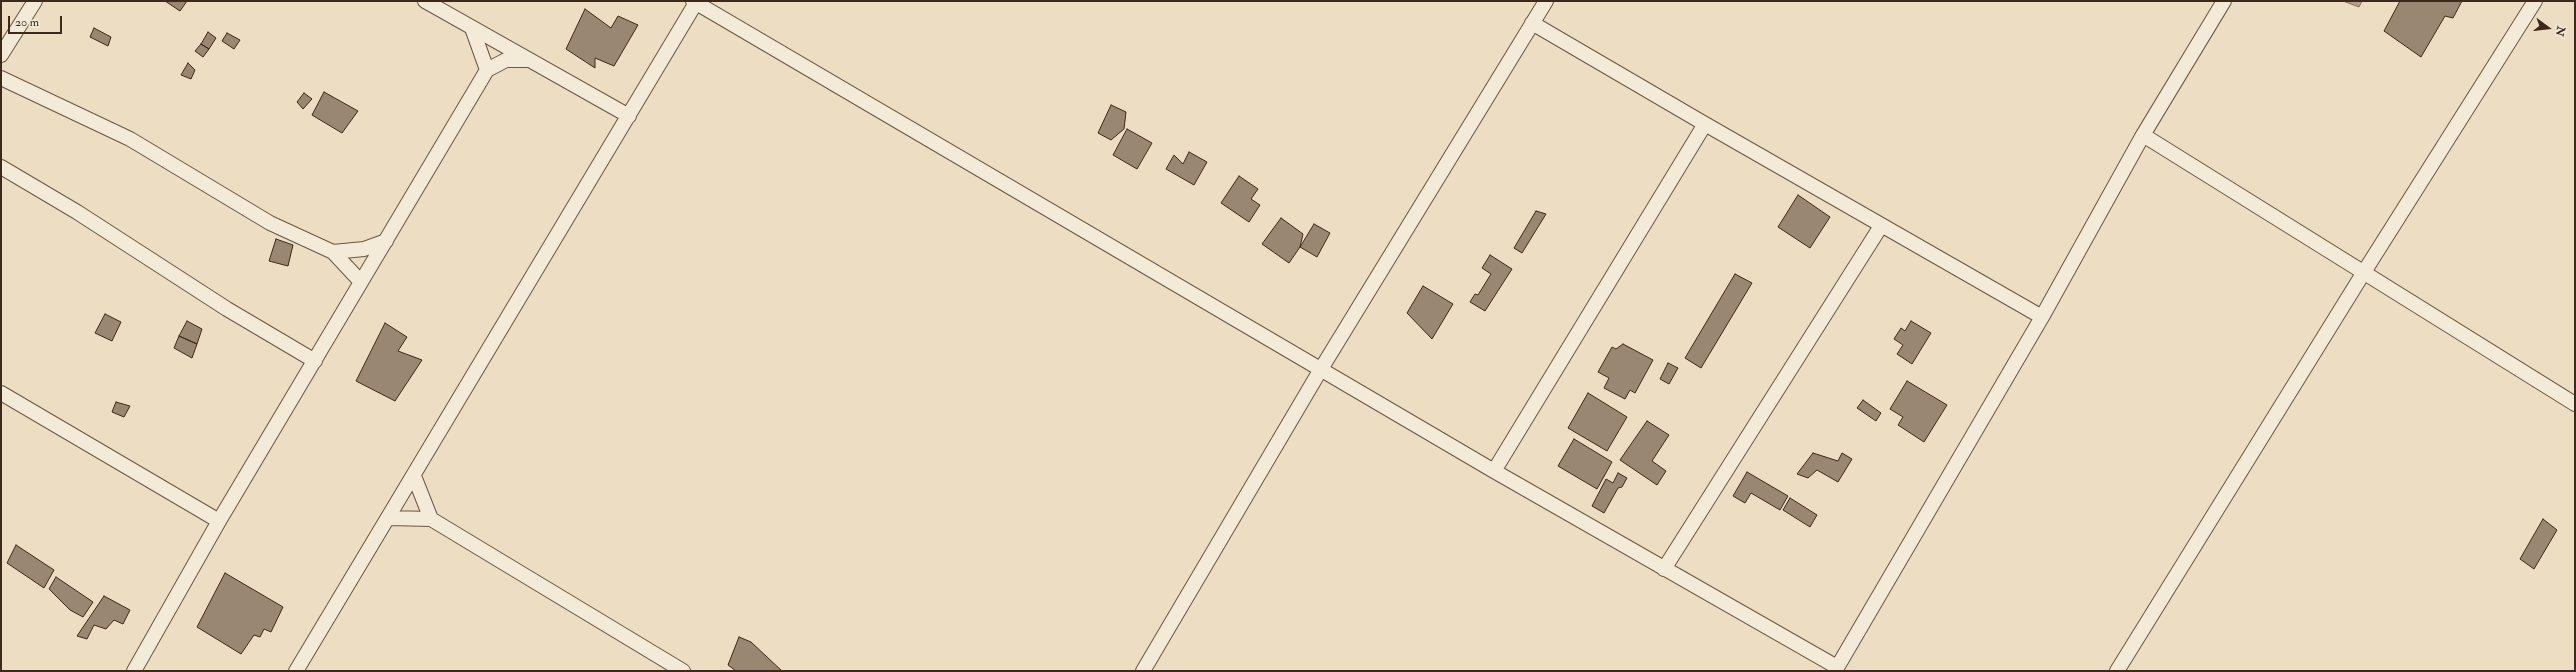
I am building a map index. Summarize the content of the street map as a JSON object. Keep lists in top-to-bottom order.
{
  "scale_bar": "20 m",
  "north": "right"
}
